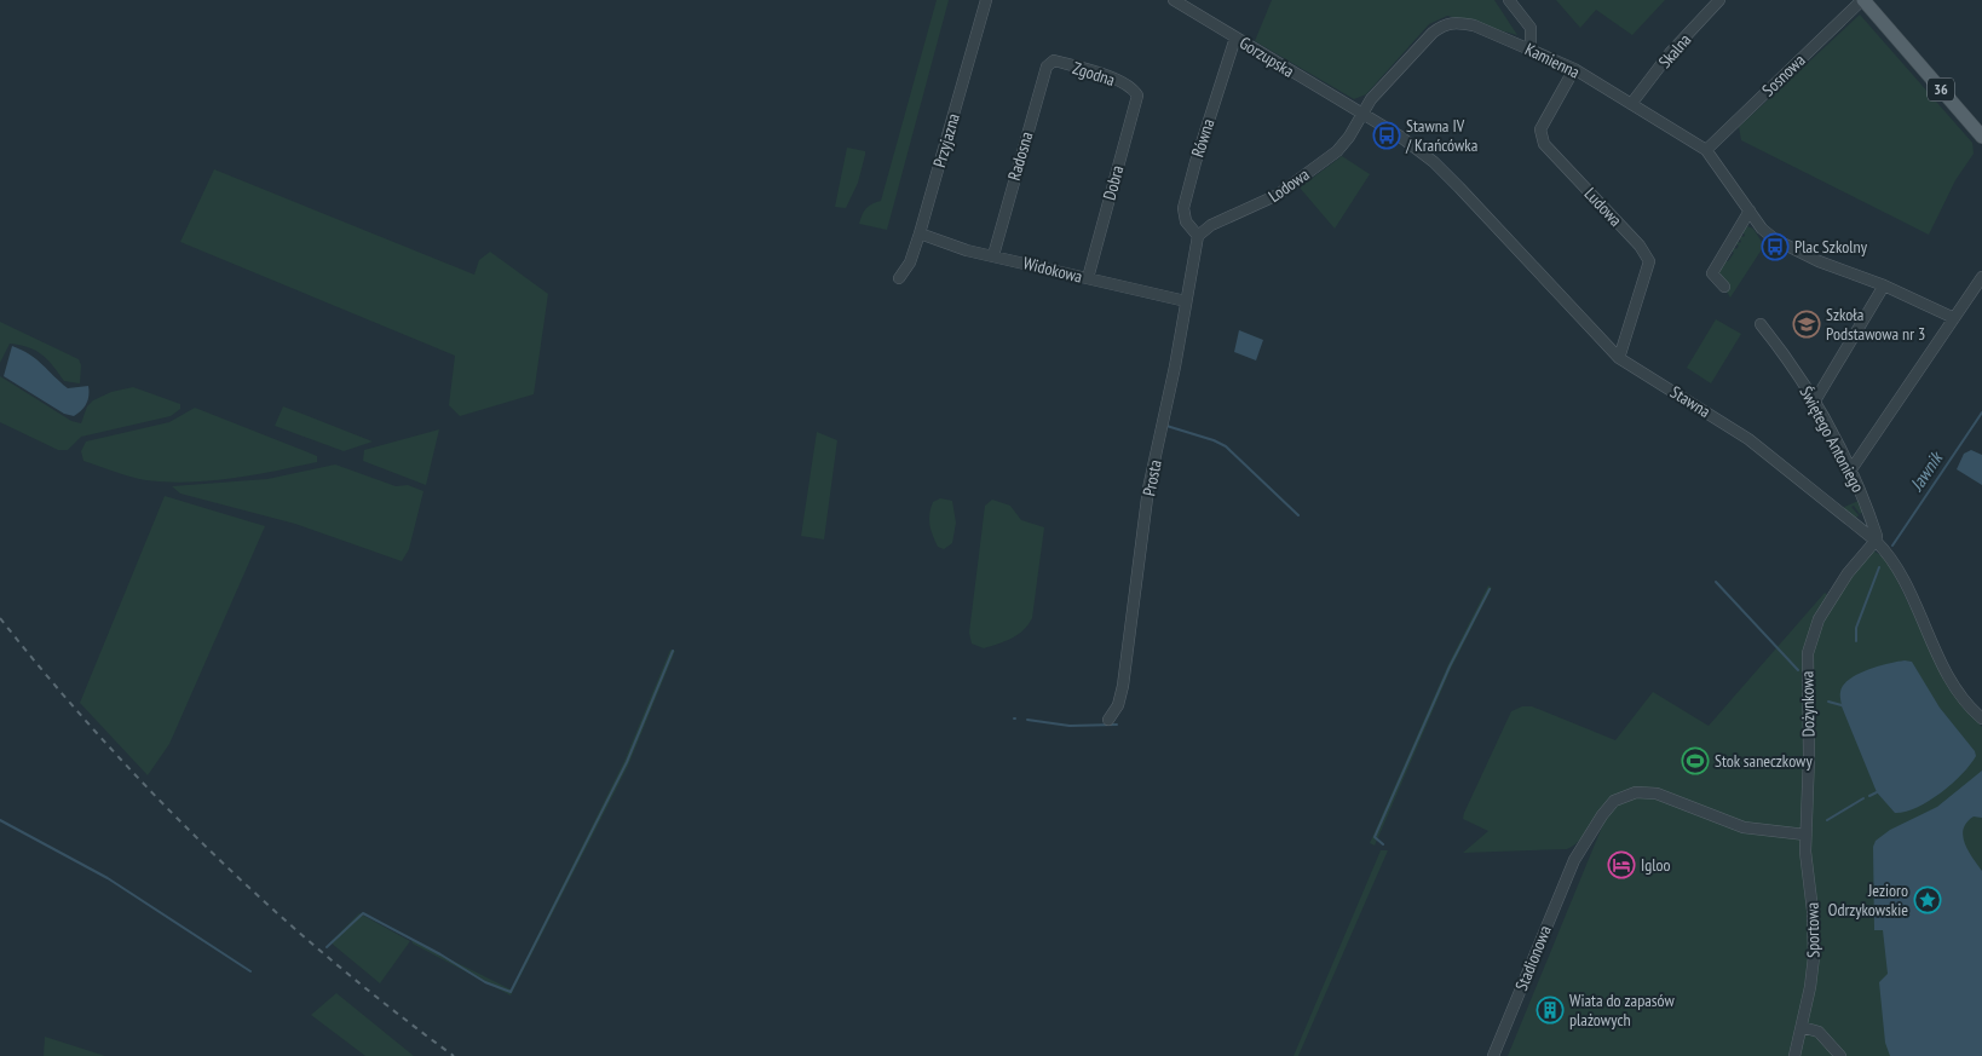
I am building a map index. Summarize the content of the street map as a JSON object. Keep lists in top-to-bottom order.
{
  "streets": {
    "main road": ["36"],
    "street": [
      "Skalna",
      "Gorzupska",
      "Kamienna",
      "Zgodna",
      "Sosnowa",
      "Równa",
      "Przyjazna",
      "Radosna",
      "Dobra",
      "Lodowa",
      "Ludowa",
      "Widokowa",
      "Stawna",
      "Świętego Antoniego",
      "Prosta",
      "Dożynkowa",
      "Sportowa",
      "Stadionowa"
    ]
  },
  "crossings": [
    ["Skalna", "Kamienna"],
    ["Gorzupska", "Kamienna"],
    ["Gorzupska", "Równa"],
    ["Gorzupska", "Lodowa"],
    ["Gorzupska", "Stawna"],
    ["Kamienna", "Sosnowa"],
    ["Kamienna", "Lodowa"],
    ["Kamienna", "Ludowa"],
    ["Kamienna", "Stawna"],
    ["Zgodna", "Radosna"],
    ["Zgodna", "Dobra"],
    ["Sosnowa", "36"],
    ["Równa", "Lodowa"],
    ["Równa", "Prosta"],
    ["Przyjazna", "Widokowa"],
    ["Radosna", "Widokowa"],
    ["Dobra", "Widokowa"],
    ["Lodowa", "Stawna"],
    ["Lodowa", "Prosta"],
    ["Ludowa", "Stawna"],
    ["Widokowa", "Prosta"],
    ["Stawna", "Świętego Antoniego"],
    ["Stawna", "Dożynkowa"],
    ["Świętego Antoniego", "Dożynkowa"],
    ["Dożynkowa", "Sportowa"],
    ["Dożynkowa", "Stadionowa"],
    ["Sportowa", "Stadionowa"]
  ],
  "water": ["Jawnik"],
  "places": {
    "bus stop": ["Stawna IV / Krańcówka", "Plac Szkolny"],
    "school or university": ["Szkoła Podstawowa nr 3"],
    "sports": ["Stok saneczkowy"],
    "hotel": ["Igloo"],
    "place": ["Jezioro Odrzykowskie"],
    "building": ["Wiata do zapasów plażowych"]
  }
}
